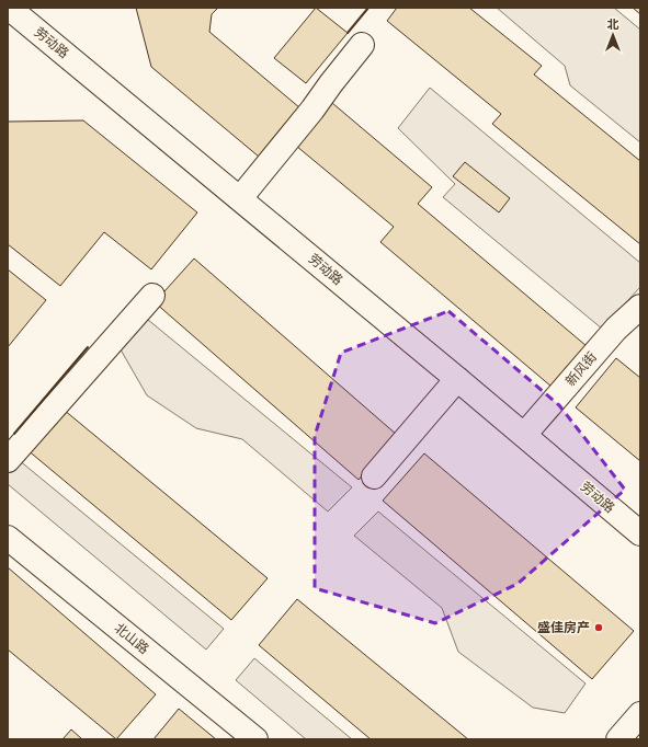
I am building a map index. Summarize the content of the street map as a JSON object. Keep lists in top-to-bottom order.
{
  "streets": {
    "street": ["劳动路", "新风街", "北山路"]
  },
  "crossings": [
    ["劳动路", "新风街"]
  ],
  "places": ["盛佳房产"],
  "north": "top"
}
